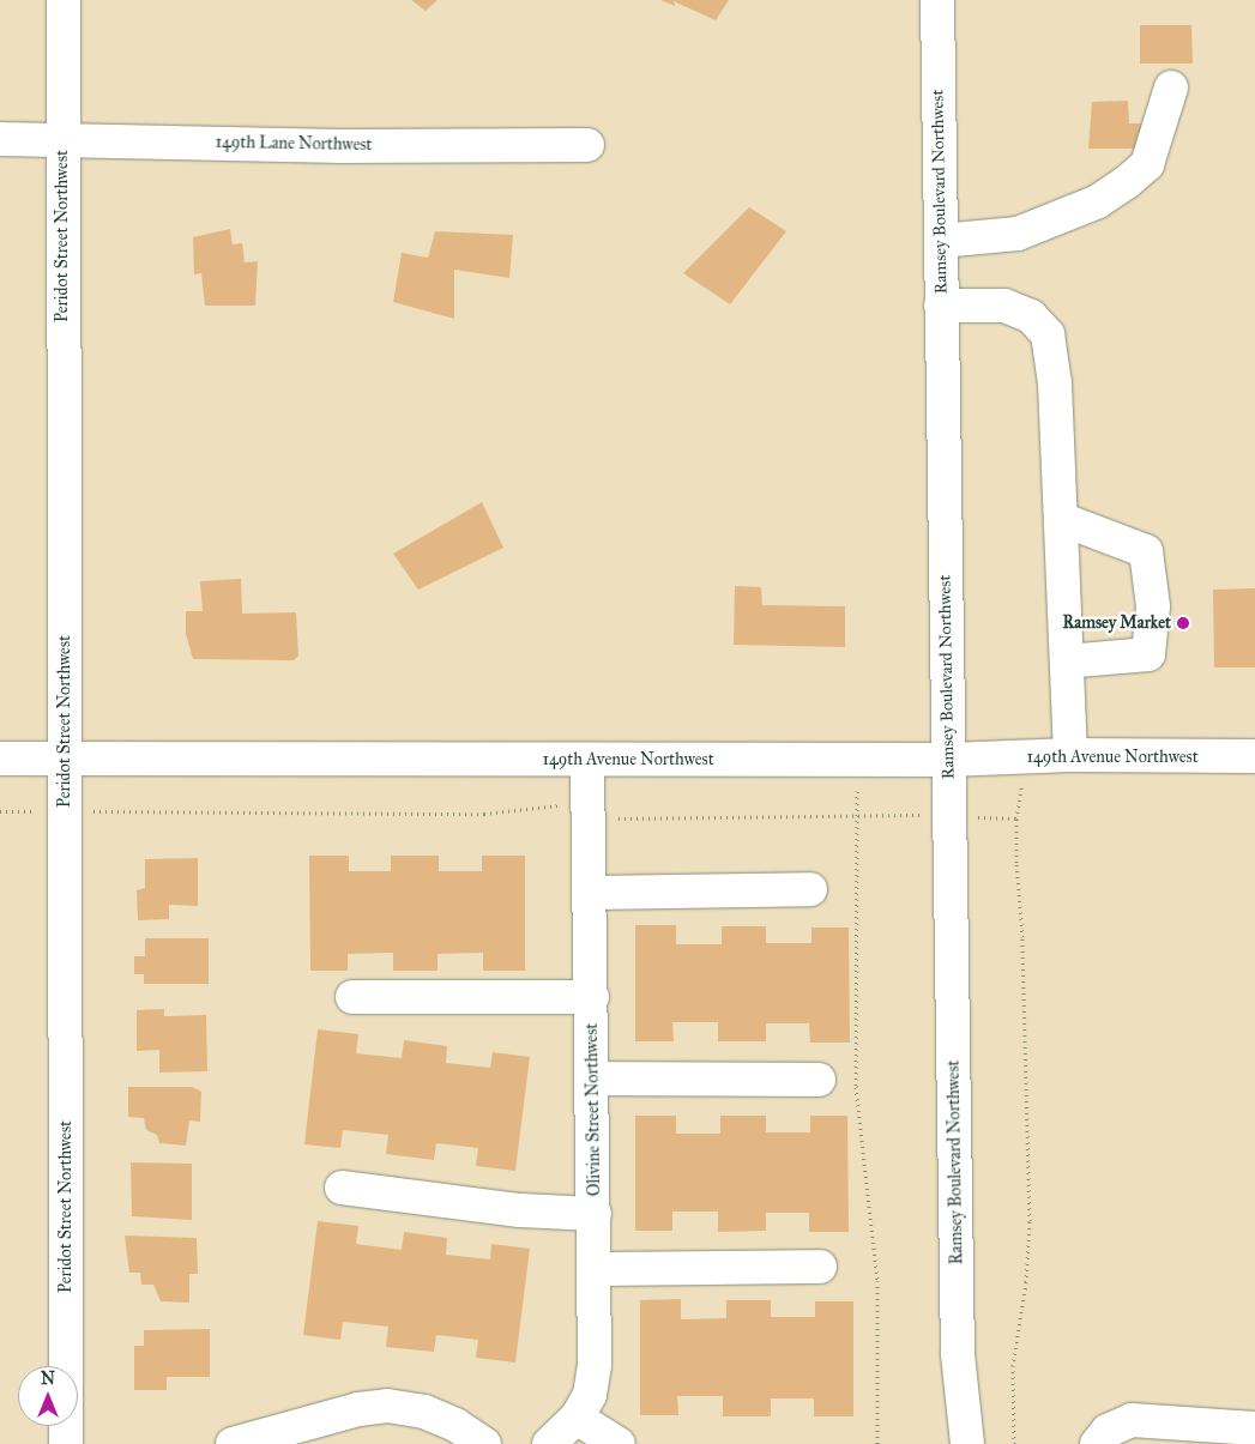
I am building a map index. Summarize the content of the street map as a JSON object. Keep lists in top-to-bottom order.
{
  "streets": {
    "street": [
      "149th Lane Northwest",
      "Ramsey Boulevard Northwest",
      "Peridot Street Northwest",
      "149th Avenue Northwest",
      "Olivine Street Northwest"
    ]
  },
  "crossings": [
    ["149th Lane Northwest", "Peridot Street Northwest"],
    ["Ramsey Boulevard Northwest", "149th Avenue Northwest"],
    ["Peridot Street Northwest", "149th Avenue Northwest"],
    ["149th Avenue Northwest", "Olivine Street Northwest"]
  ],
  "places": ["Ramsey Market"],
  "north": "top"
}
